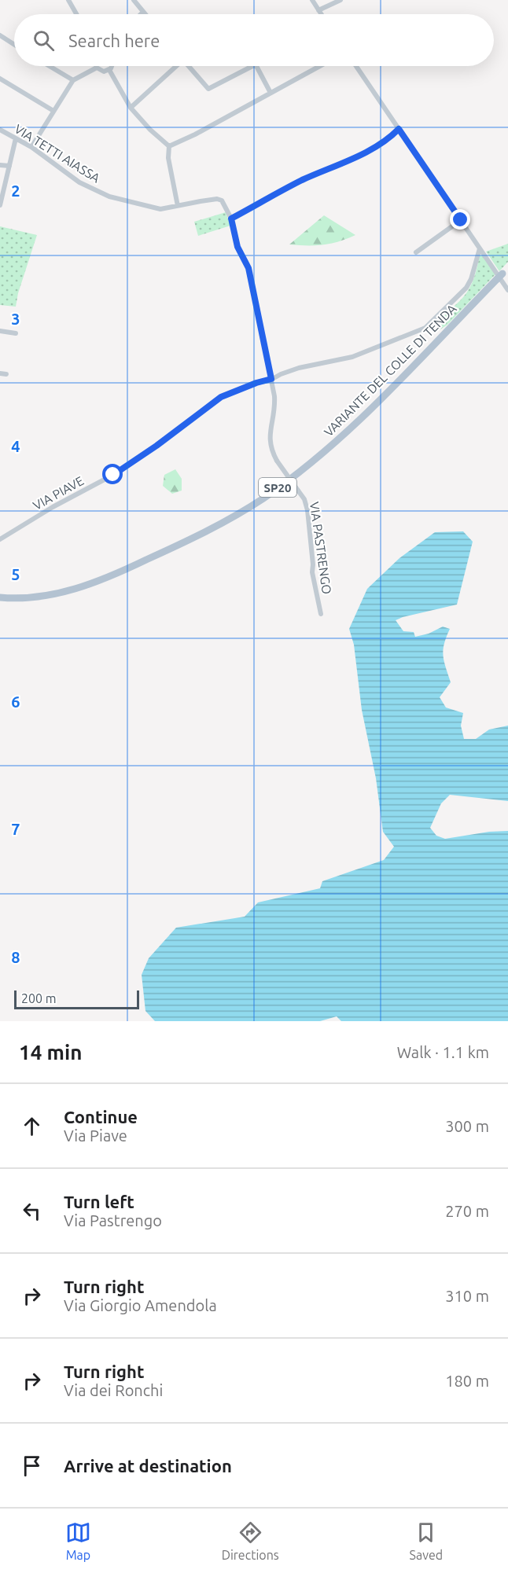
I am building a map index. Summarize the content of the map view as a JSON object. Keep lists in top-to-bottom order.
{
  "streets": {
    "main road": ["VARIANTE DEL COLLE DI TENDA", "SP20"],
    "street": ["VIA TETTI AIASSA", "VIA PIAVE", "VIA PASTRENGO"]
  },
  "crossings": [
    ["VIA TETTI AIASSA", "VIA PASTRENGO"],
    ["VIA PIAVE", "VIA PASTRENGO"]
  ],
  "scale_bar": "200 m",
  "page": {
    "search": "Search here",
    "scale": "200 m",
    "heading": ["14 min", "Walk · 1.1 km"],
    "list": [
      ["Continue", "Via Piave", "300 m"],
      ["Turn left", "Via Pastrengo", "270 m"],
      ["Turn right", "Via Giorgio Amendola", "310 m"],
      ["Turn right", "Via dei Ronchi", "180 m"],
      "Arrive at destination"
    ],
    "nav": ["Map", "Directions", "Saved"]
  },
  "grid": {
    "rows": [
      "2",
      "3",
      "4",
      "5",
      "6",
      "7",
      "8"
    ]
  }
}
